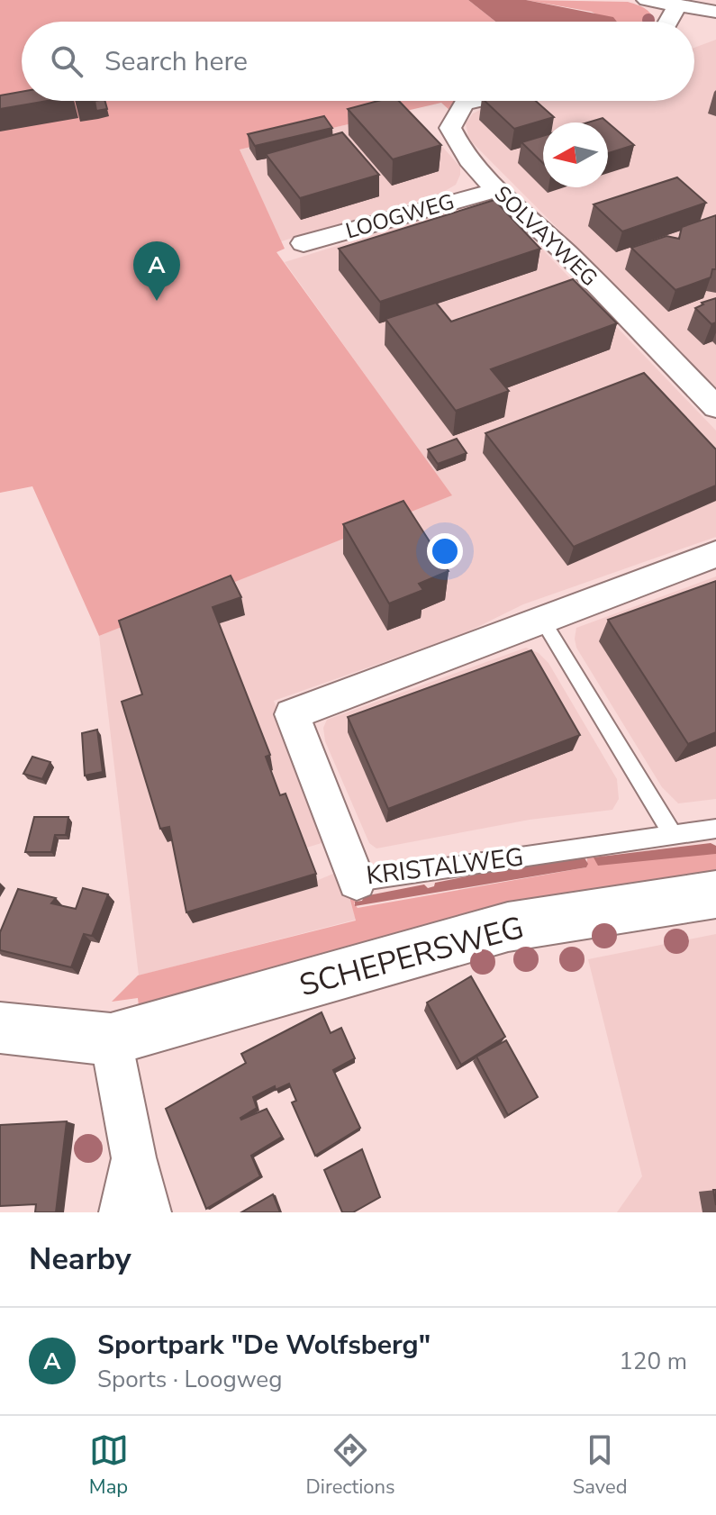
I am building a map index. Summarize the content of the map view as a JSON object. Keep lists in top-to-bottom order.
{
  "streets": {
    "street": [
      "LOOGWEG",
      "SOLVAYWEG",
      "KRISTALWEG",
      "SCHEPERSWEG"
    ]
  },
  "crossings": [
    ["LOOGWEG", "SOLVAYWEG"]
  ],
  "north": "left",
  "page": {
    "search": "Search here",
    "pins": "A",
    "heading": "Nearby",
    "list": [
      {
        "mark": "A",
        "name": "Sportpark \"De Wolfsberg\"",
        "note": "Sports · Loogweg",
        "value": "120 m"
      }
    ],
    "nav": ["Map", "Directions", "Saved"]
  }
}
